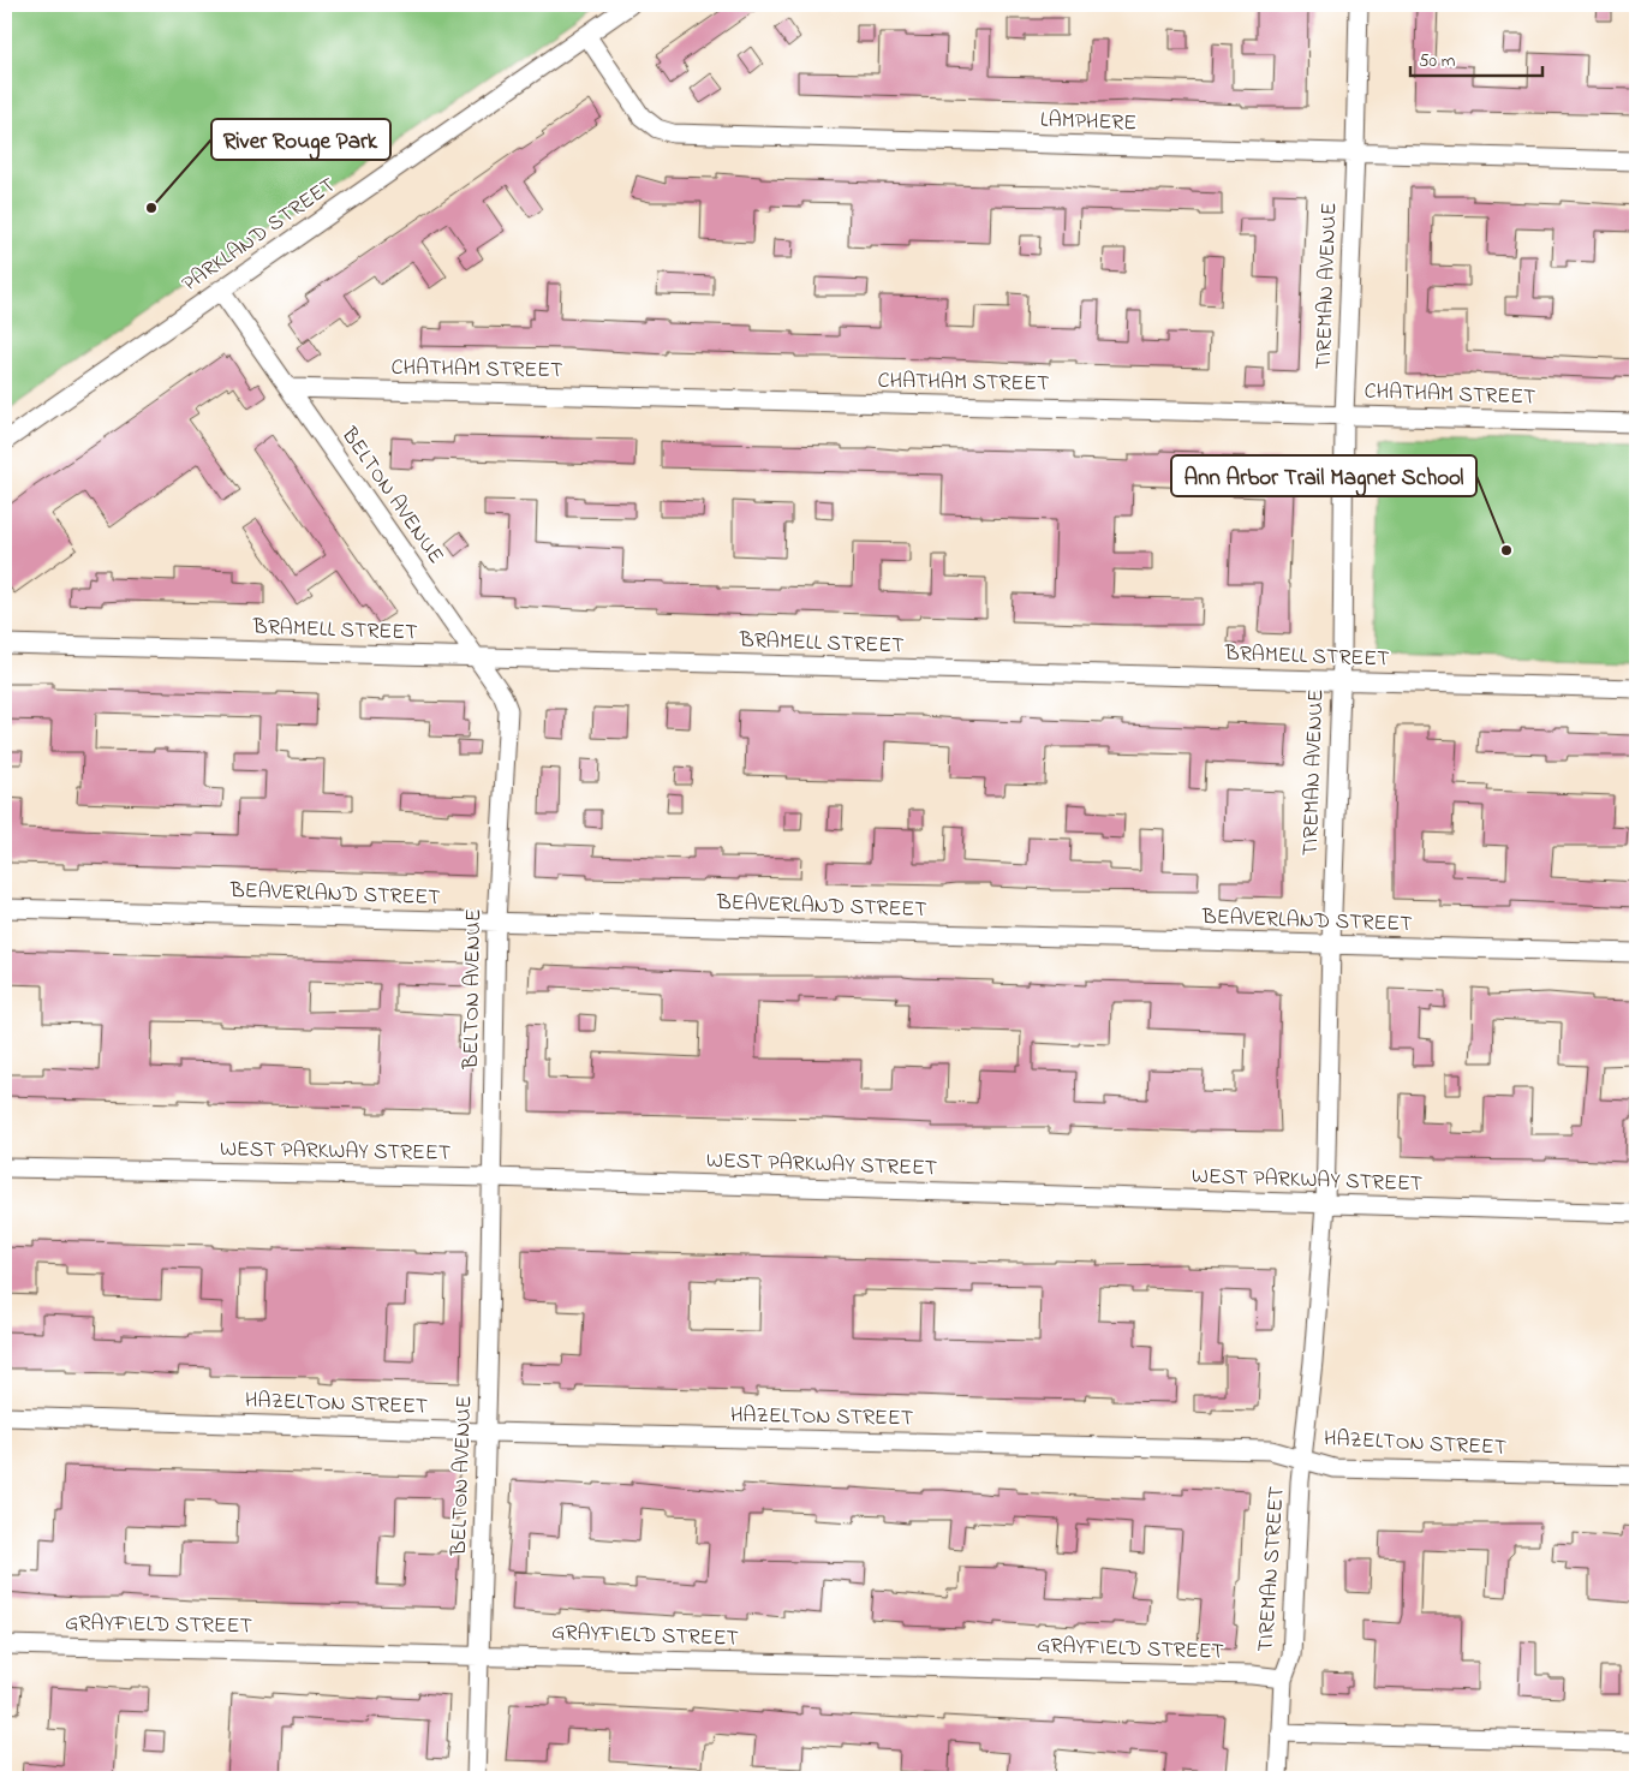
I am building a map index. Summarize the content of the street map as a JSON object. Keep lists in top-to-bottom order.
{
  "streets": {
    "street": [
      "LAMPHERE",
      "PARKLAND STREET",
      "TIREMAN AVENUE",
      "CHATHAM STREET",
      "BELTON AVENUE",
      "BRAMELL STREET",
      "BEAVERLAND STREET",
      "WEST PARKWAY STREET",
      "HAZELTON STREET",
      "TIREMAN STREET",
      "GRAYFIELD STREET"
    ]
  },
  "crossings": [
    ["LAMPHERE", "PARKLAND STREET"],
    ["LAMPHERE", "TIREMAN AVENUE"],
    ["PARKLAND STREET", "BELTON AVENUE"],
    ["TIREMAN AVENUE", "CHATHAM STREET"],
    ["TIREMAN AVENUE", "BRAMELL STREET"],
    ["TIREMAN AVENUE", "BEAVERLAND STREET"],
    ["TIREMAN AVENUE", "WEST PARKWAY STREET"],
    ["TIREMAN AVENUE", "TIREMAN STREET"],
    ["CHATHAM STREET", "BELTON AVENUE"],
    ["BELTON AVENUE", "BRAMELL STREET"],
    ["BELTON AVENUE", "BEAVERLAND STREET"],
    ["BELTON AVENUE", "WEST PARKWAY STREET"],
    ["BELTON AVENUE", "HAZELTON STREET"],
    ["BELTON AVENUE", "GRAYFIELD STREET"],
    ["HAZELTON STREET", "TIREMAN STREET"],
    ["TIREMAN STREET", "GRAYFIELD STREET"]
  ],
  "places": ["River Rouge Park", "Ann Arbor Trail Magnet School"],
  "scale_bar": "50 m"
}
